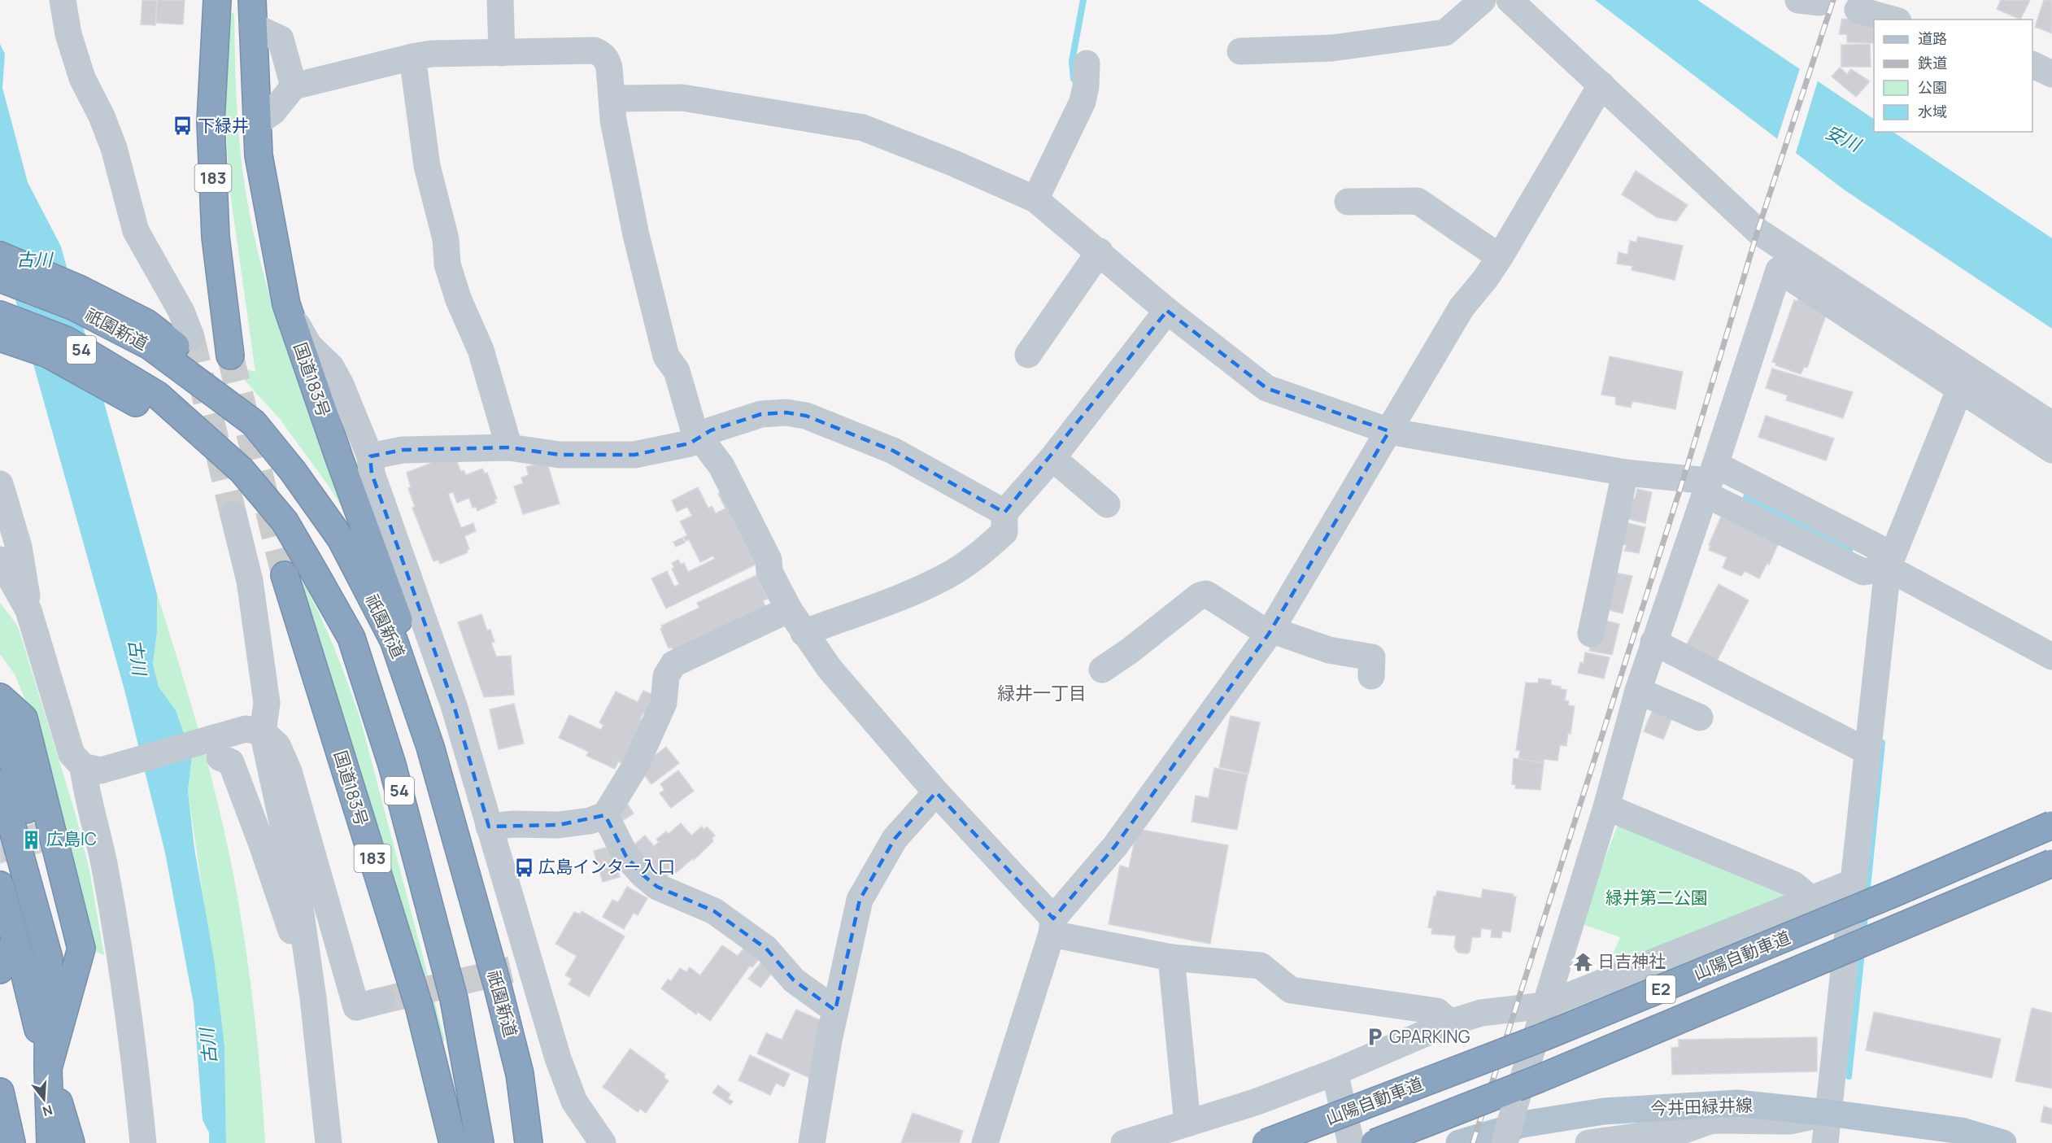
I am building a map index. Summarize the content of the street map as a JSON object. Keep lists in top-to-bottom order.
{
  "streets": {
    "highway": [
      "183",
      "祇園新道",
      "54",
      "国道183号",
      "山陽自動車道",
      "E2"
    ],
    "main road": ["今井田緑井線"]
  },
  "crossings": [
    ["祇園新道", "国道183号"]
  ],
  "districts": ["緑井一丁目"],
  "water": ["安川", "古川"],
  "parks": ["緑井第二公園"],
  "places": {
    "bus stop": ["下緑井", "広島インター入口"],
    "building": ["広島IC"],
    "temple": ["日吉神社"],
    "parking": ["GPARKING"]
  },
  "legend": [
    "道路",
    "鉄道",
    "公園",
    "水域"
  ],
  "north": "bottom"
}
